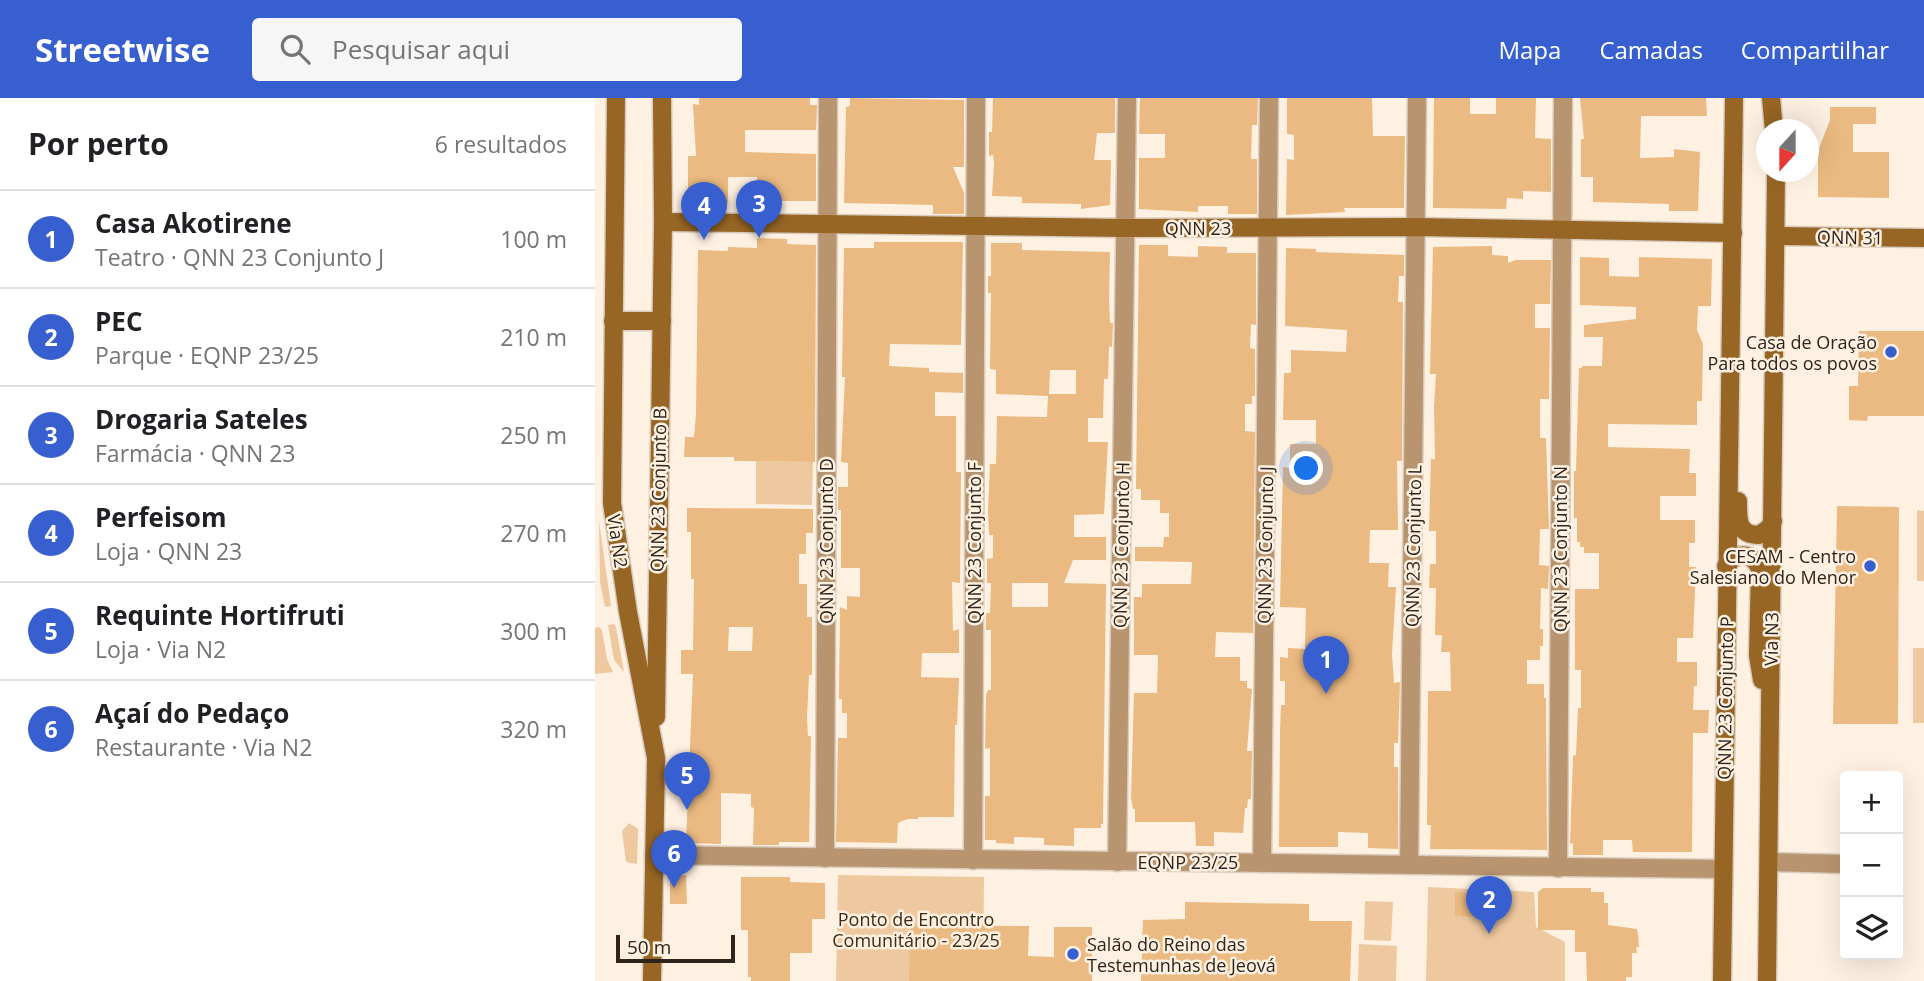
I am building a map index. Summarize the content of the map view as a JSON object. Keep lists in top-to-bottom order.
{
  "streets": {
    "main road": [
      "QNN 23",
      "QNN 31",
      "QNN 23 Conjunto B",
      "Via N2",
      "Via N3",
      "QNN 23 Conjunto P"
    ],
    "street": [
      "QNN 23 Conjunto D",
      "QNN 23 Conjunto F",
      "QNN 23 Conjunto H",
      "QNN 23 Conjunto J",
      "QNN 23 Conjunto L",
      "QNN 23 Conjunto N",
      "EQNP 23/25"
    ]
  },
  "crossings": [
    ["QNN 23", "QNN 23 Conjunto B"],
    ["QNN 23", "QNN 23 Conjunto D"],
    ["QNN 23", "QNN 23 Conjunto F"],
    ["QNN 23", "QNN 23 Conjunto H"],
    ["QNN 23", "QNN 23 Conjunto J"],
    ["QNN 23", "QNN 23 Conjunto L"],
    ["QNN 23", "QNN 23 Conjunto N"],
    ["QNN 23", "QNN 23 Conjunto P"],
    ["QNN 31", "Via N3"],
    ["QNN 23 Conjunto B", "Via N2"],
    ["Via N2", "EQNP 23/25"],
    ["QNN 23 Conjunto D", "EQNP 23/25"],
    ["QNN 23 Conjunto F", "EQNP 23/25"],
    ["QNN 23 Conjunto H", "EQNP 23/25"],
    ["QNN 23 Conjunto J", "EQNP 23/25"],
    ["QNN 23 Conjunto L", "EQNP 23/25"],
    ["QNN 23 Conjunto N", "EQNP 23/25"],
    ["QNN 23 Conjunto P", "EQNP 23/25"]
  ],
  "parks": ["Ponto de Encontro Comunitário - 23/25"],
  "places": ["Casa de Oração Para todos os povos", "CESAM - Centro Salesiano do Menor", "Salão do Reino das Testemunhas de Jeová"],
  "scale_bar": "50 m",
  "north": "bottom",
  "page": {
    "header": "Streetwise",
    "search": "Pesquisar aqui",
    "nav": ["Mapa", "Camadas", "Compartilhar"],
    "heading": ["Por perto", "6 resultados"],
    "pins": [
      "3",
      "4",
      "1",
      "5",
      "6",
      "2"
    ],
    "list": [
      {
        "mark": "1",
        "name": "Casa Akotirene",
        "note": "Teatro · QNN 23 Conjunto J",
        "value": "100 m"
      },
      {
        "mark": "2",
        "name": "PEC",
        "note": "Parque · EQNP 23/25",
        "value": "210 m"
      },
      {
        "mark": "3",
        "name": "Drogaria Sateles",
        "note": "Farmácia · QNN 23",
        "value": "250 m"
      },
      {
        "mark": "4",
        "name": "Perfeisom",
        "note": "Loja · QNN 23",
        "value": "270 m"
      },
      {
        "mark": "5",
        "name": "Requinte Hortifruti",
        "note": "Loja · Via N2",
        "value": "300 m"
      },
      {
        "mark": "6",
        "name": "Açaí do Pedaço",
        "note": "Restaurante · Via N2",
        "value": "320 m"
      }
    ],
    "map_buttons": ["+", "−"],
    "scale": "50 m"
  }
}
